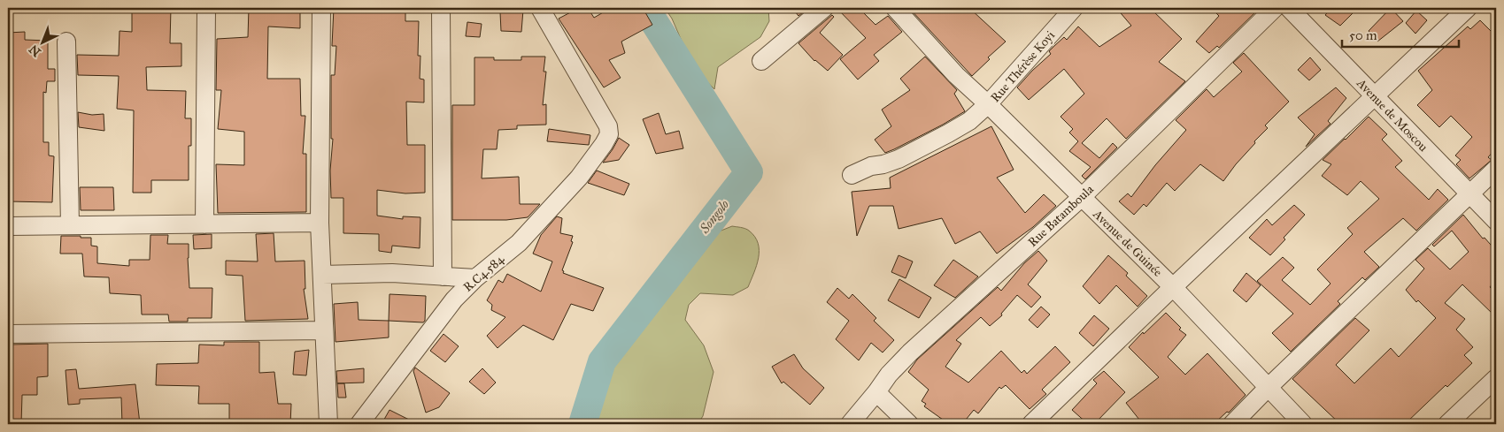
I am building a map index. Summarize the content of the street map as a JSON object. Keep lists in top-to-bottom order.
{
  "streets": {
    "street": [
      "Rue Thérèse Koyi",
      "Avenue de Moscou",
      "Rue Batamboula",
      "Avenue de Guinée",
      "R.C4.584"
    ]
  },
  "crossings": [
    ["Rue Thérèse Koyi", "Avenue de Guinée"],
    ["Rue Batamboula", "Avenue de Guinée"]
  ],
  "water": ["Songolo"],
  "scale_bar": "50 m",
  "north": "bottom left"
}
